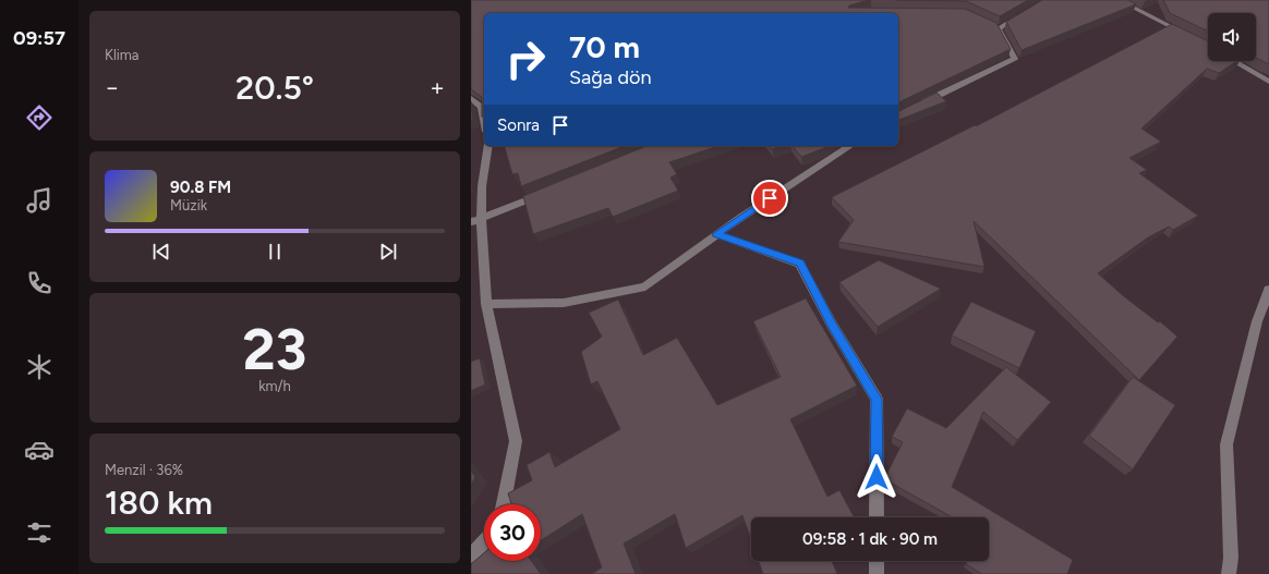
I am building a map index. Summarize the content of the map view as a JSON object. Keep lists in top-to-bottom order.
{
  "page": {
    "tabs": "09:57",
    "tile": [
      "Klima",
      ["23", "km/h"],
      ["Menzil · 36%", "180 km"]
    ],
    "turn": ["70 m", "Sağa dön"],
    "heat": ["−", "20.5°", "+"],
    "then": "Sonra",
    "song": ["90.8 FM", "Müzik"],
    "limit": "30",
    "trip": "09:58 · 1 dk · 90 m"
  }
}
